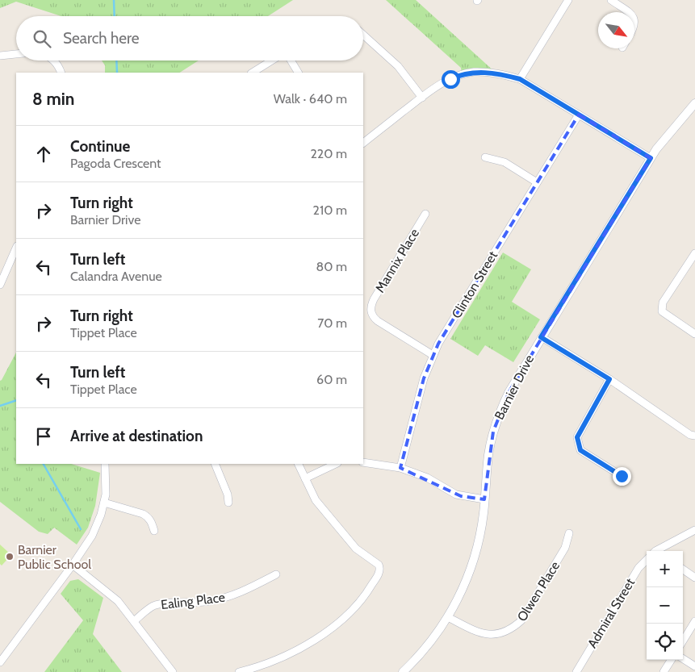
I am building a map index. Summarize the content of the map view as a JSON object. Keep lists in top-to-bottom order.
{
  "streets": {
    "street": [
      "Mannix Place",
      "Clinton Street",
      "Barnier Drive",
      "Olwen Place",
      "Ealing Place",
      "Admiral Street"
    ]
  },
  "crossings": [
    ["Mannix Place", "Clinton Street"],
    ["Barnier Drive", "Olwen Place"]
  ],
  "places": ["Barnier Public School"],
  "north": "bottom right",
  "page": {
    "search": "Search here",
    "heading": ["8 min", "Walk · 640 m"],
    "list": [
      ["Continue", "Pagoda Crescent", "220 m"],
      ["Turn right", "Barnier Drive", "210 m"],
      ["Turn left", "Calandra Avenue", "80 m"],
      ["Turn right", "Tippet Place", "70 m"],
      ["Turn left", "Tippet Place", "60 m"],
      "Arrive at destination"
    ],
    "map_buttons": ["+", "−"]
  }
}
